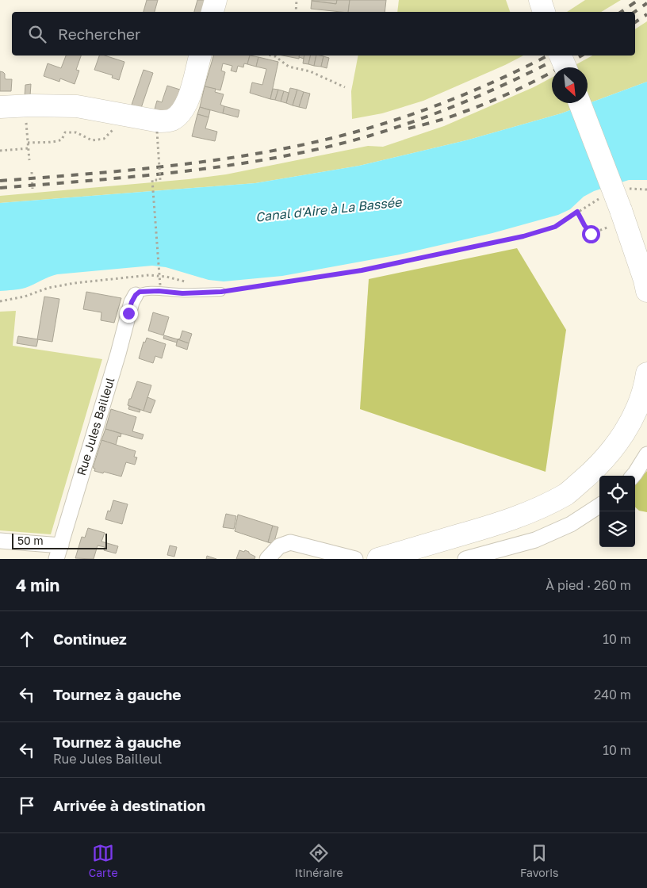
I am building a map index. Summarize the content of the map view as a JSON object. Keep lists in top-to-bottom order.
{
  "streets": {
    "street": ["Rue Jules Bailleul"]
  },
  "water": ["Canal d'Aire à La Bassée"],
  "scale_bar": "50 m",
  "north": "bottom right",
  "page": {
    "search": "Rechercher",
    "scale": "50 m",
    "heading": ["4 min", "À pied · 260 m"],
    "list": [
      ["Continuez", "10 m"],
      ["Tournez à gauche", "240 m"],
      ["Tournez à gauche", "Rue Jules Bailleul", "10 m"],
      "Arrivée à destination"
    ],
    "nav": ["Carte", "Itinéraire", "Favoris"]
  }
}
